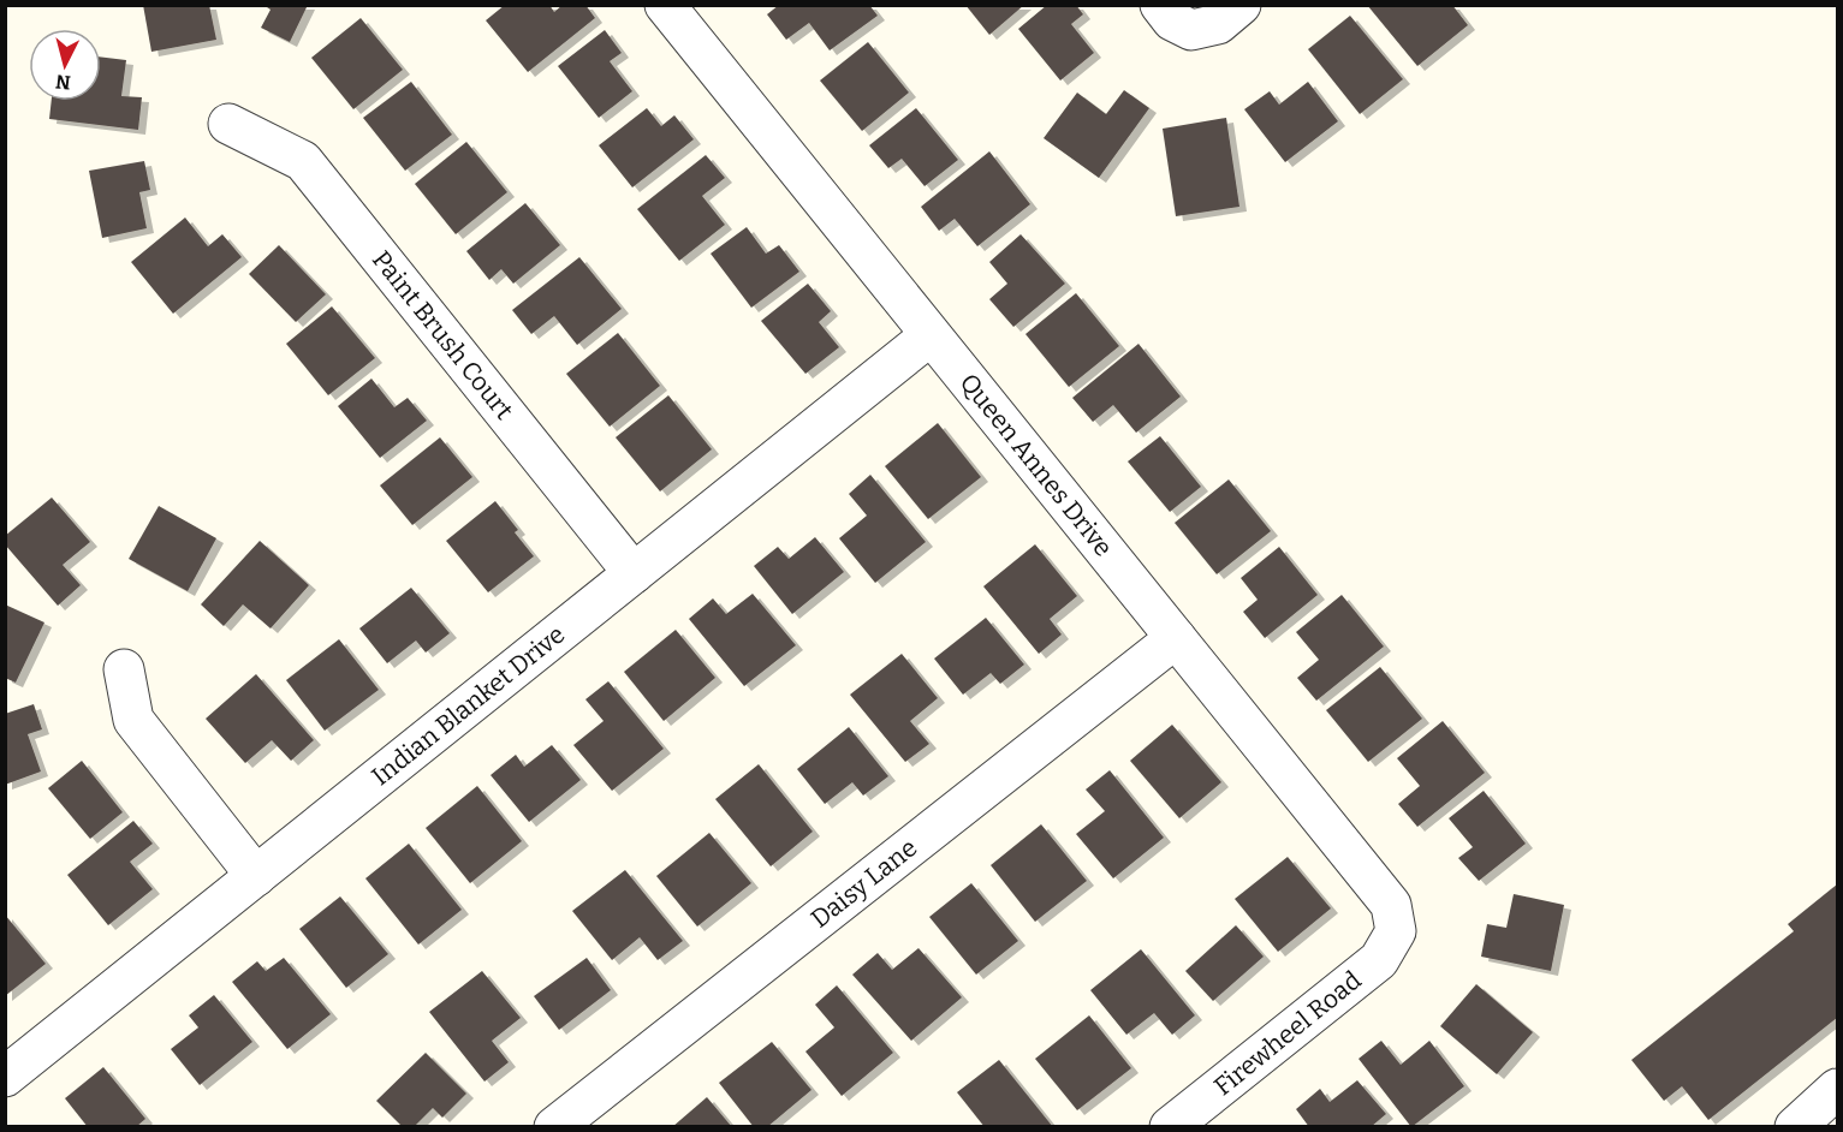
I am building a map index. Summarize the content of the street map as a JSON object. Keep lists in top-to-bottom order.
{
  "streets": {
    "street": [
      "Paint Brush Court",
      "Queen Annes Drive",
      "Indian Blanket Drive",
      "Daisy Lane",
      "Firewheel Road"
    ]
  },
  "crossings": [
    ["Paint Brush Court", "Indian Blanket Drive"],
    ["Queen Annes Drive", "Indian Blanket Drive"],
    ["Queen Annes Drive", "Daisy Lane"],
    ["Queen Annes Drive", "Firewheel Road"]
  ],
  "north": "bottom"
}
